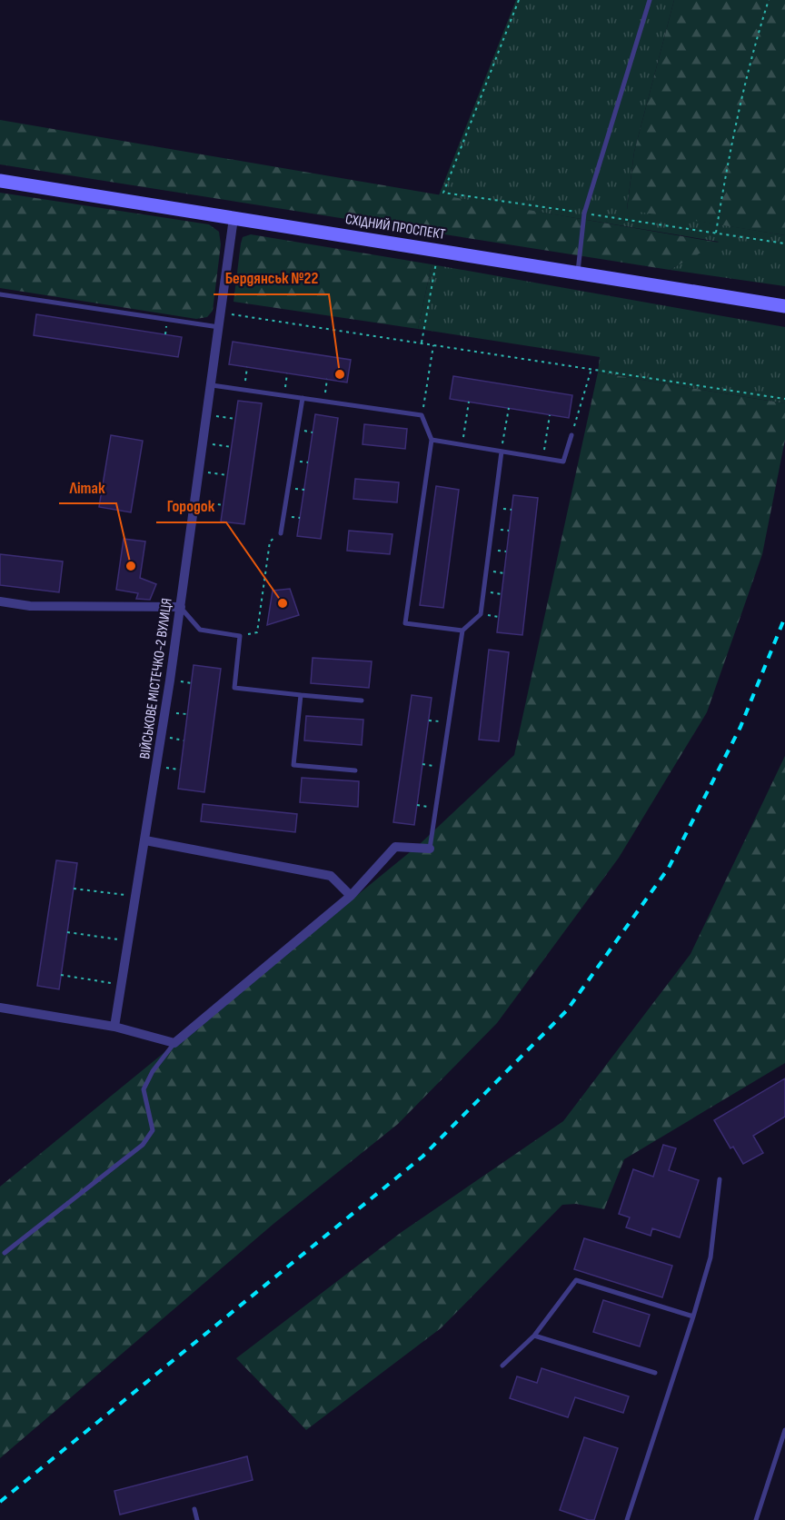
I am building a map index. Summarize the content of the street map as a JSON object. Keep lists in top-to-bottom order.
{
  "streets": {
    "main road": ["СХІДНИЙ ПРОСПЕКТ"],
    "street": ["ВІЙСЬКОВЕ МІСТЕЧКО-2 ВУЛИЦЯ"]
  },
  "crossings": [
    ["СХІДНИЙ ПРОСПЕКТ", "ВІЙСЬКОВЕ МІСТЕЧКО-2 ВУЛИЦЯ"]
  ],
  "places": ["Бердянськ №22", "Літак", "Городок"]
}
